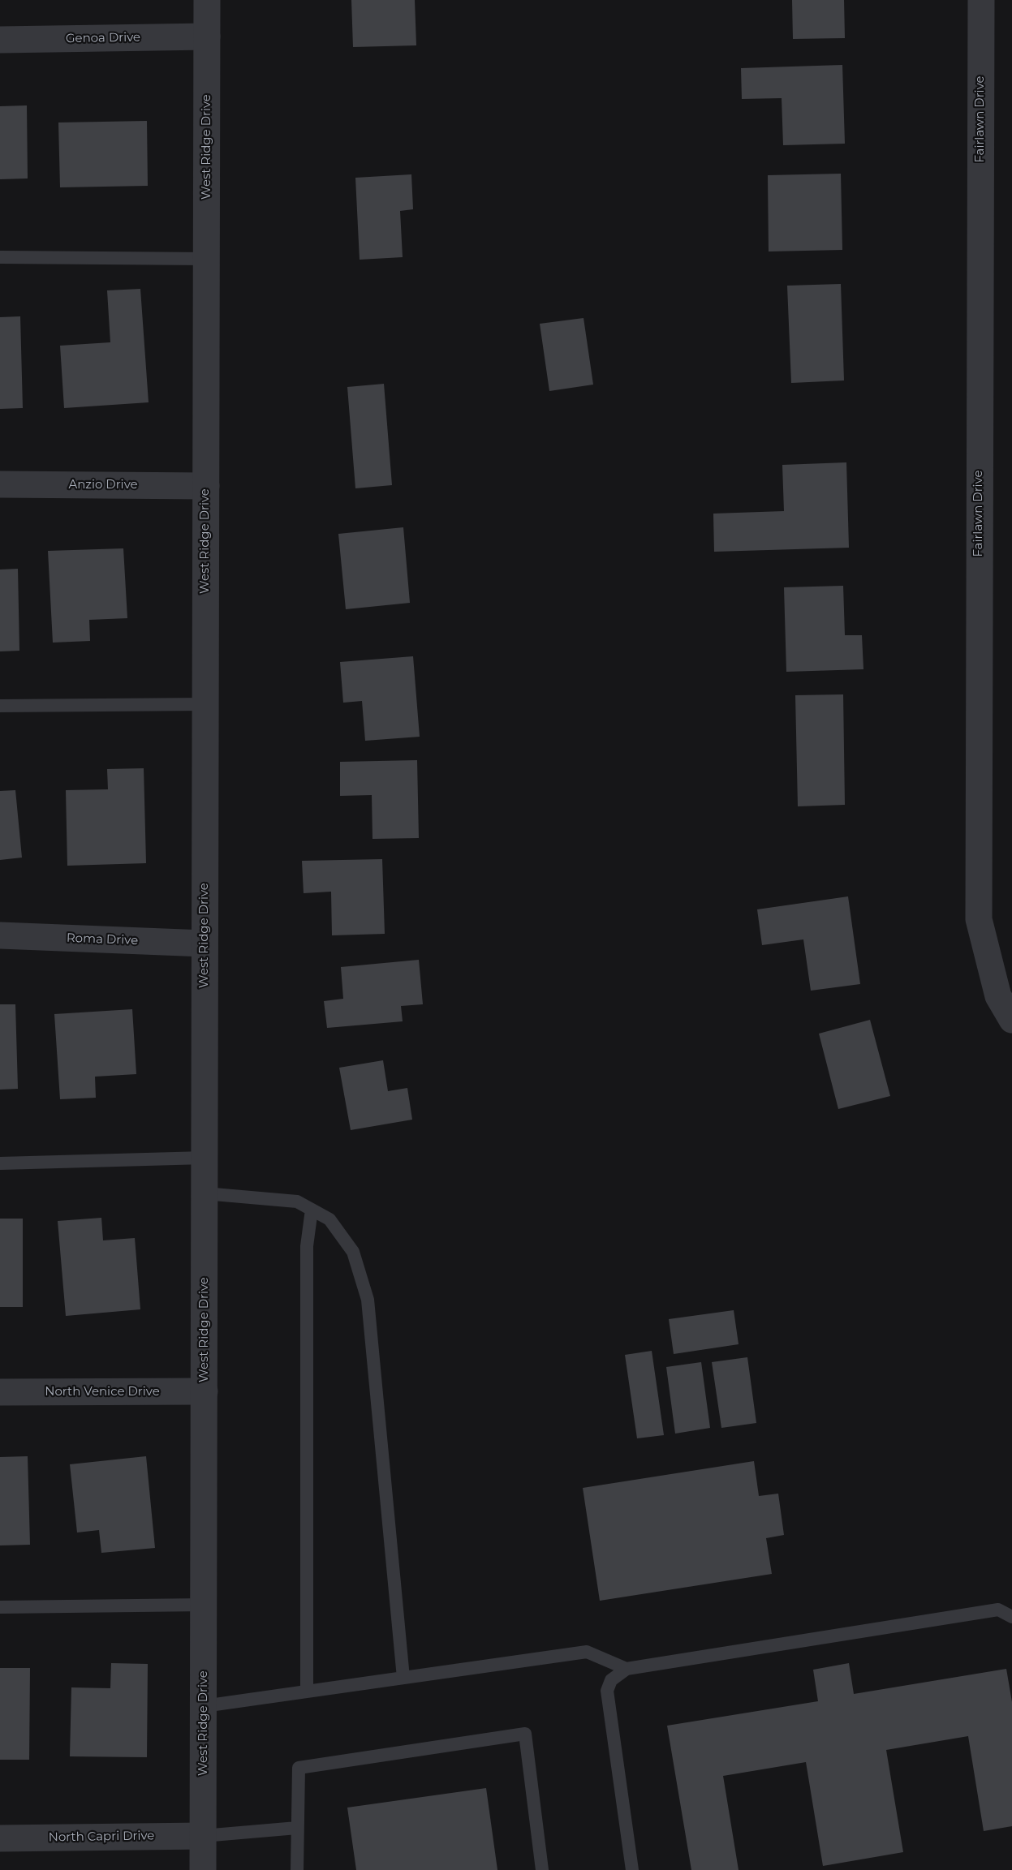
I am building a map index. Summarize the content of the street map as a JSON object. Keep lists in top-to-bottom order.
{
  "streets": {
    "street": [
      "Genoa Drive",
      "Fairlawn Drive",
      "West Ridge Drive",
      "Anzio Drive",
      "Roma Drive",
      "North Venice Drive",
      "North Capri Drive"
    ]
  },
  "crossings": [
    ["Genoa Drive", "West Ridge Drive"],
    ["West Ridge Drive", "Anzio Drive"],
    ["West Ridge Drive", "Roma Drive"],
    ["West Ridge Drive", "North Venice Drive"],
    ["West Ridge Drive", "North Capri Drive"]
  ]
}
